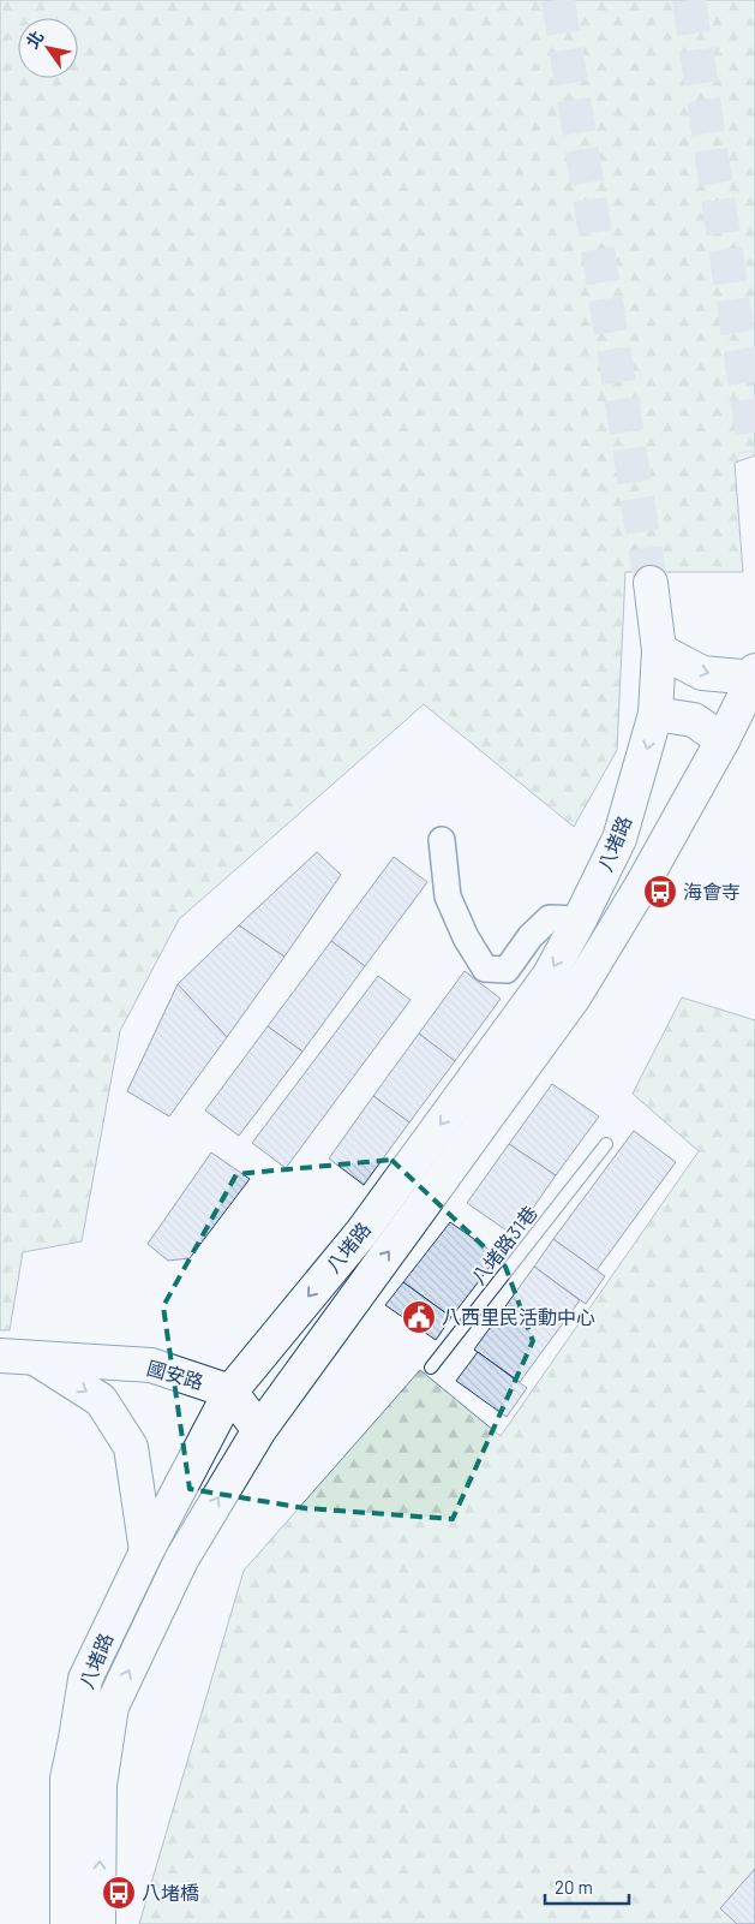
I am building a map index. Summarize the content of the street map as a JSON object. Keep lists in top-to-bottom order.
{
  "streets": {
    "main road": ["八堵路", "國安路"],
    "lane": ["八堵路31巷"]
  },
  "crossings": [
    ["八堵路", "國安路"]
  ],
  "places": {
    "bus stop": ["海會寺", "八堵橋"],
    "public building": ["八西里民活動中心"]
  },
  "scale_bar": "20 m",
  "north": "top left"
}
